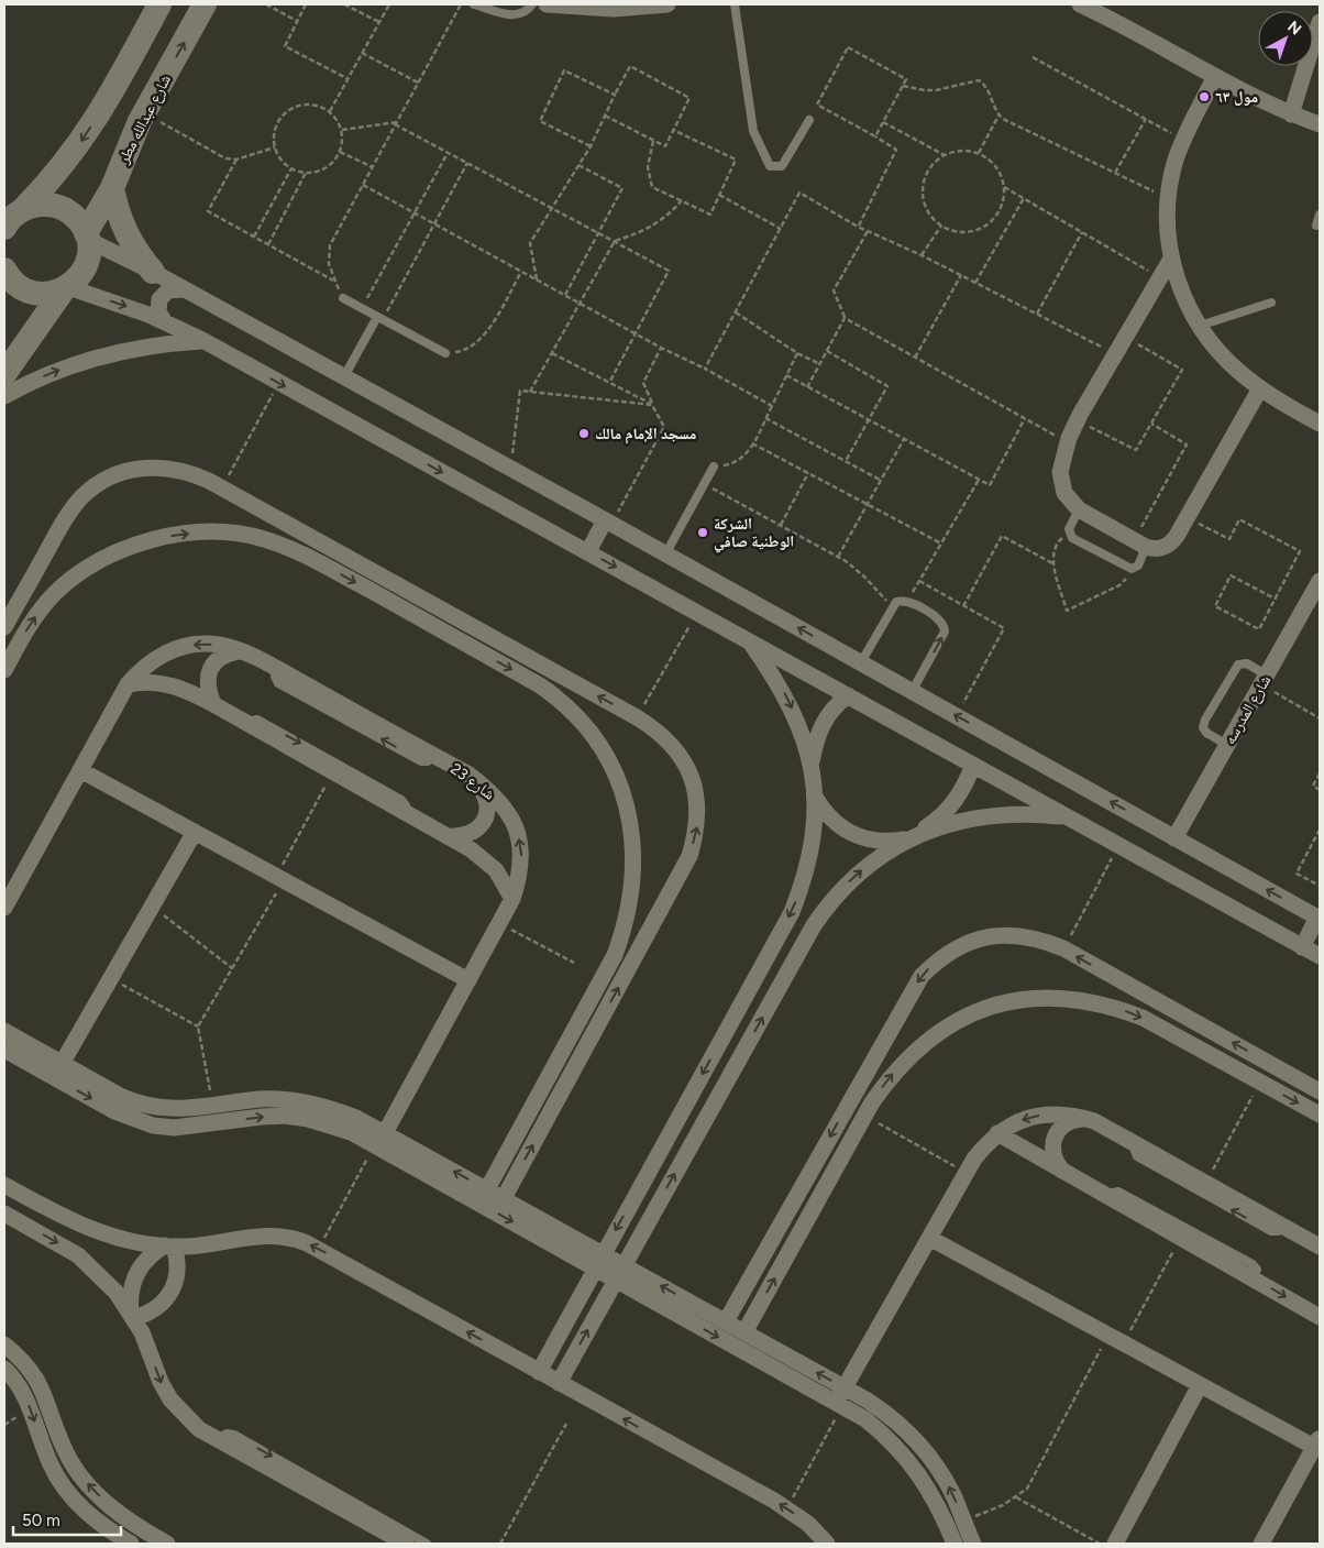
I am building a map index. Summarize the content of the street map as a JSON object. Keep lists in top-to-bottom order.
{
  "streets": {
    "street": ["شارع عبدالله مطر", "شارع المدرسه", "شارع 23"]
  },
  "places": ["مول ٦٣", "مسجد الإمام مالك", "الشركة الوطنية صافي"],
  "scale_bar": "50 m",
  "north": "top right"
}
